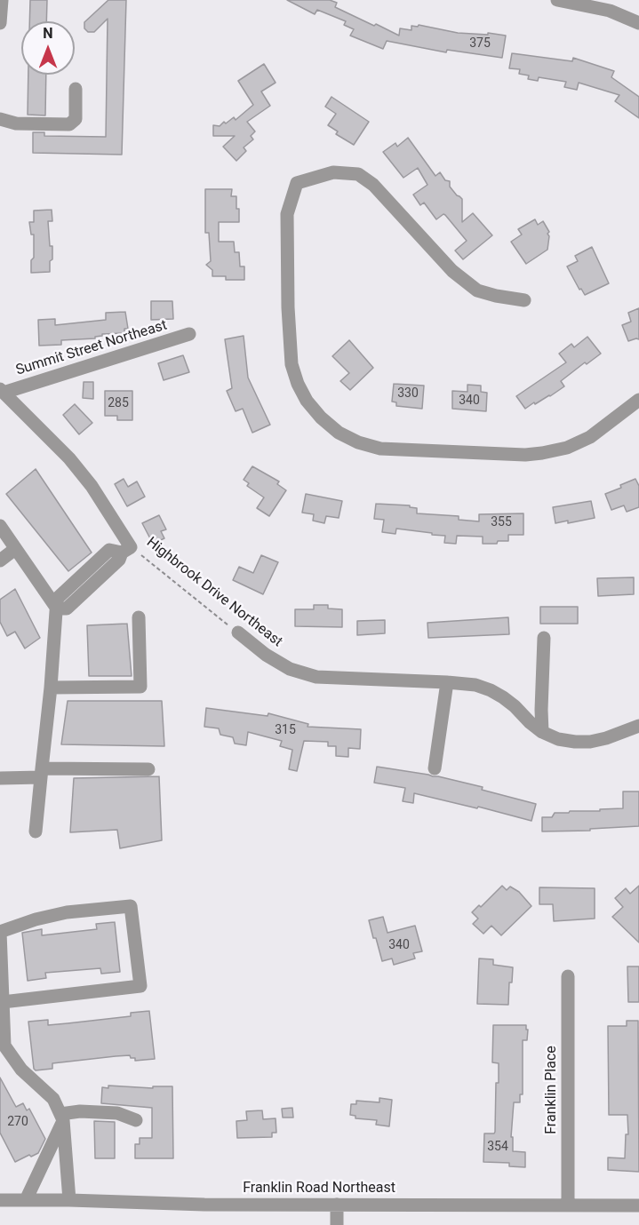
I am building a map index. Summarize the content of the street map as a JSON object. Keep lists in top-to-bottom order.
{
  "streets": {
    "street": [
      "Summit Street Northeast",
      "Highbrook Drive Northeast",
      "Franklin Place",
      "Franklin Road Northeast"
    ]
  },
  "crossings": [
    ["Franklin Place", "Franklin Road Northeast"]
  ],
  "house_numbers": [
    "375",
    "330",
    "340",
    "285",
    "355",
    "315",
    "340",
    "270",
    "354"
  ],
  "north": "top"
}
